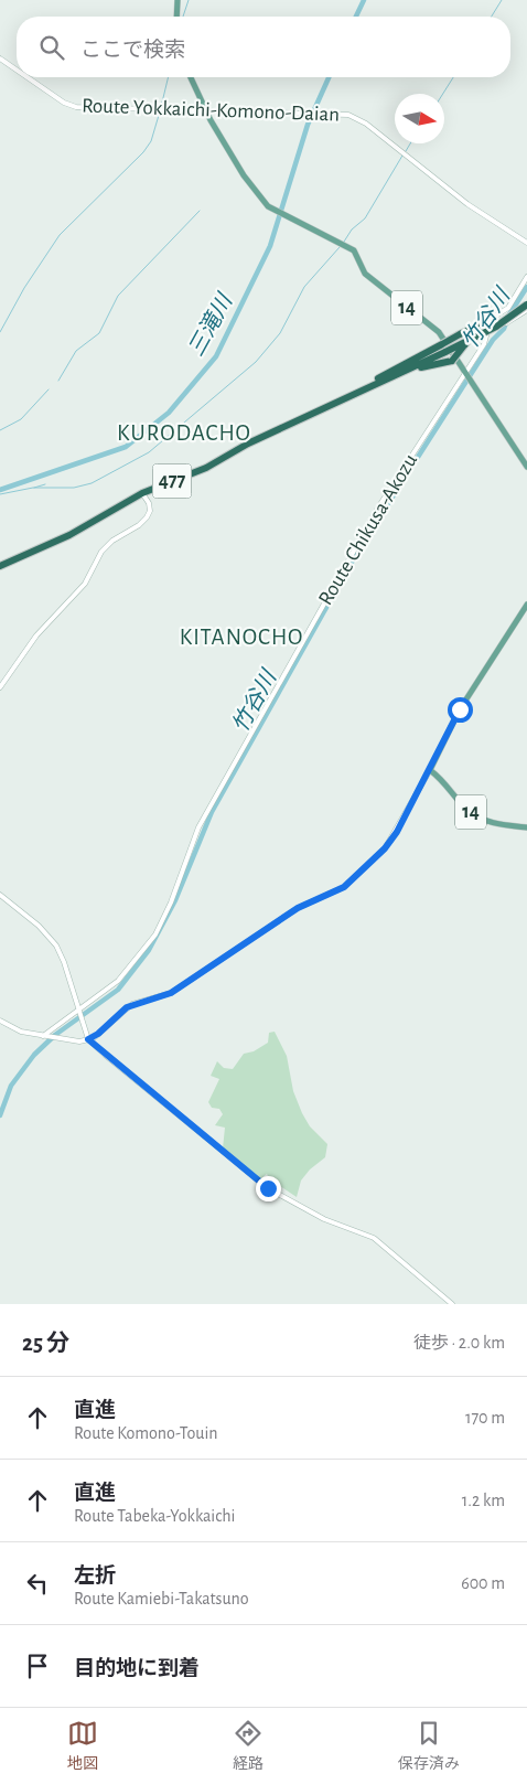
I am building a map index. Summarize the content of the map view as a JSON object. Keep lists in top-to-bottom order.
{
  "streets": {
    "highway": ["477"],
    "main road": ["Route Yokkaichi-Komono-Daian", "14", "Route Chikusa-Akozu"]
  },
  "crossings": [
    ["Route Yokkaichi-Komono-Daian", "14"],
    ["14", "Route Chikusa-Akozu"]
  ],
  "districts": ["KURODACHO", "KITANOCHO"],
  "water": ["竹谷川", "三滝川"],
  "north": "right",
  "page": {
    "search": "ここで検索",
    "heading": ["25 分", "徒歩 · 2.0 km"],
    "list": [
      ["直進", "Route Komono-Touin", "170 m"],
      ["直進", "Route Tabeka-Yokkaichi", "1.2 km"],
      ["左折", "Route Kamiebi-Takatsuno", "600 m"],
      "目的地に到着"
    ],
    "nav": ["地図", "経路", "保存済み"]
  }
}
